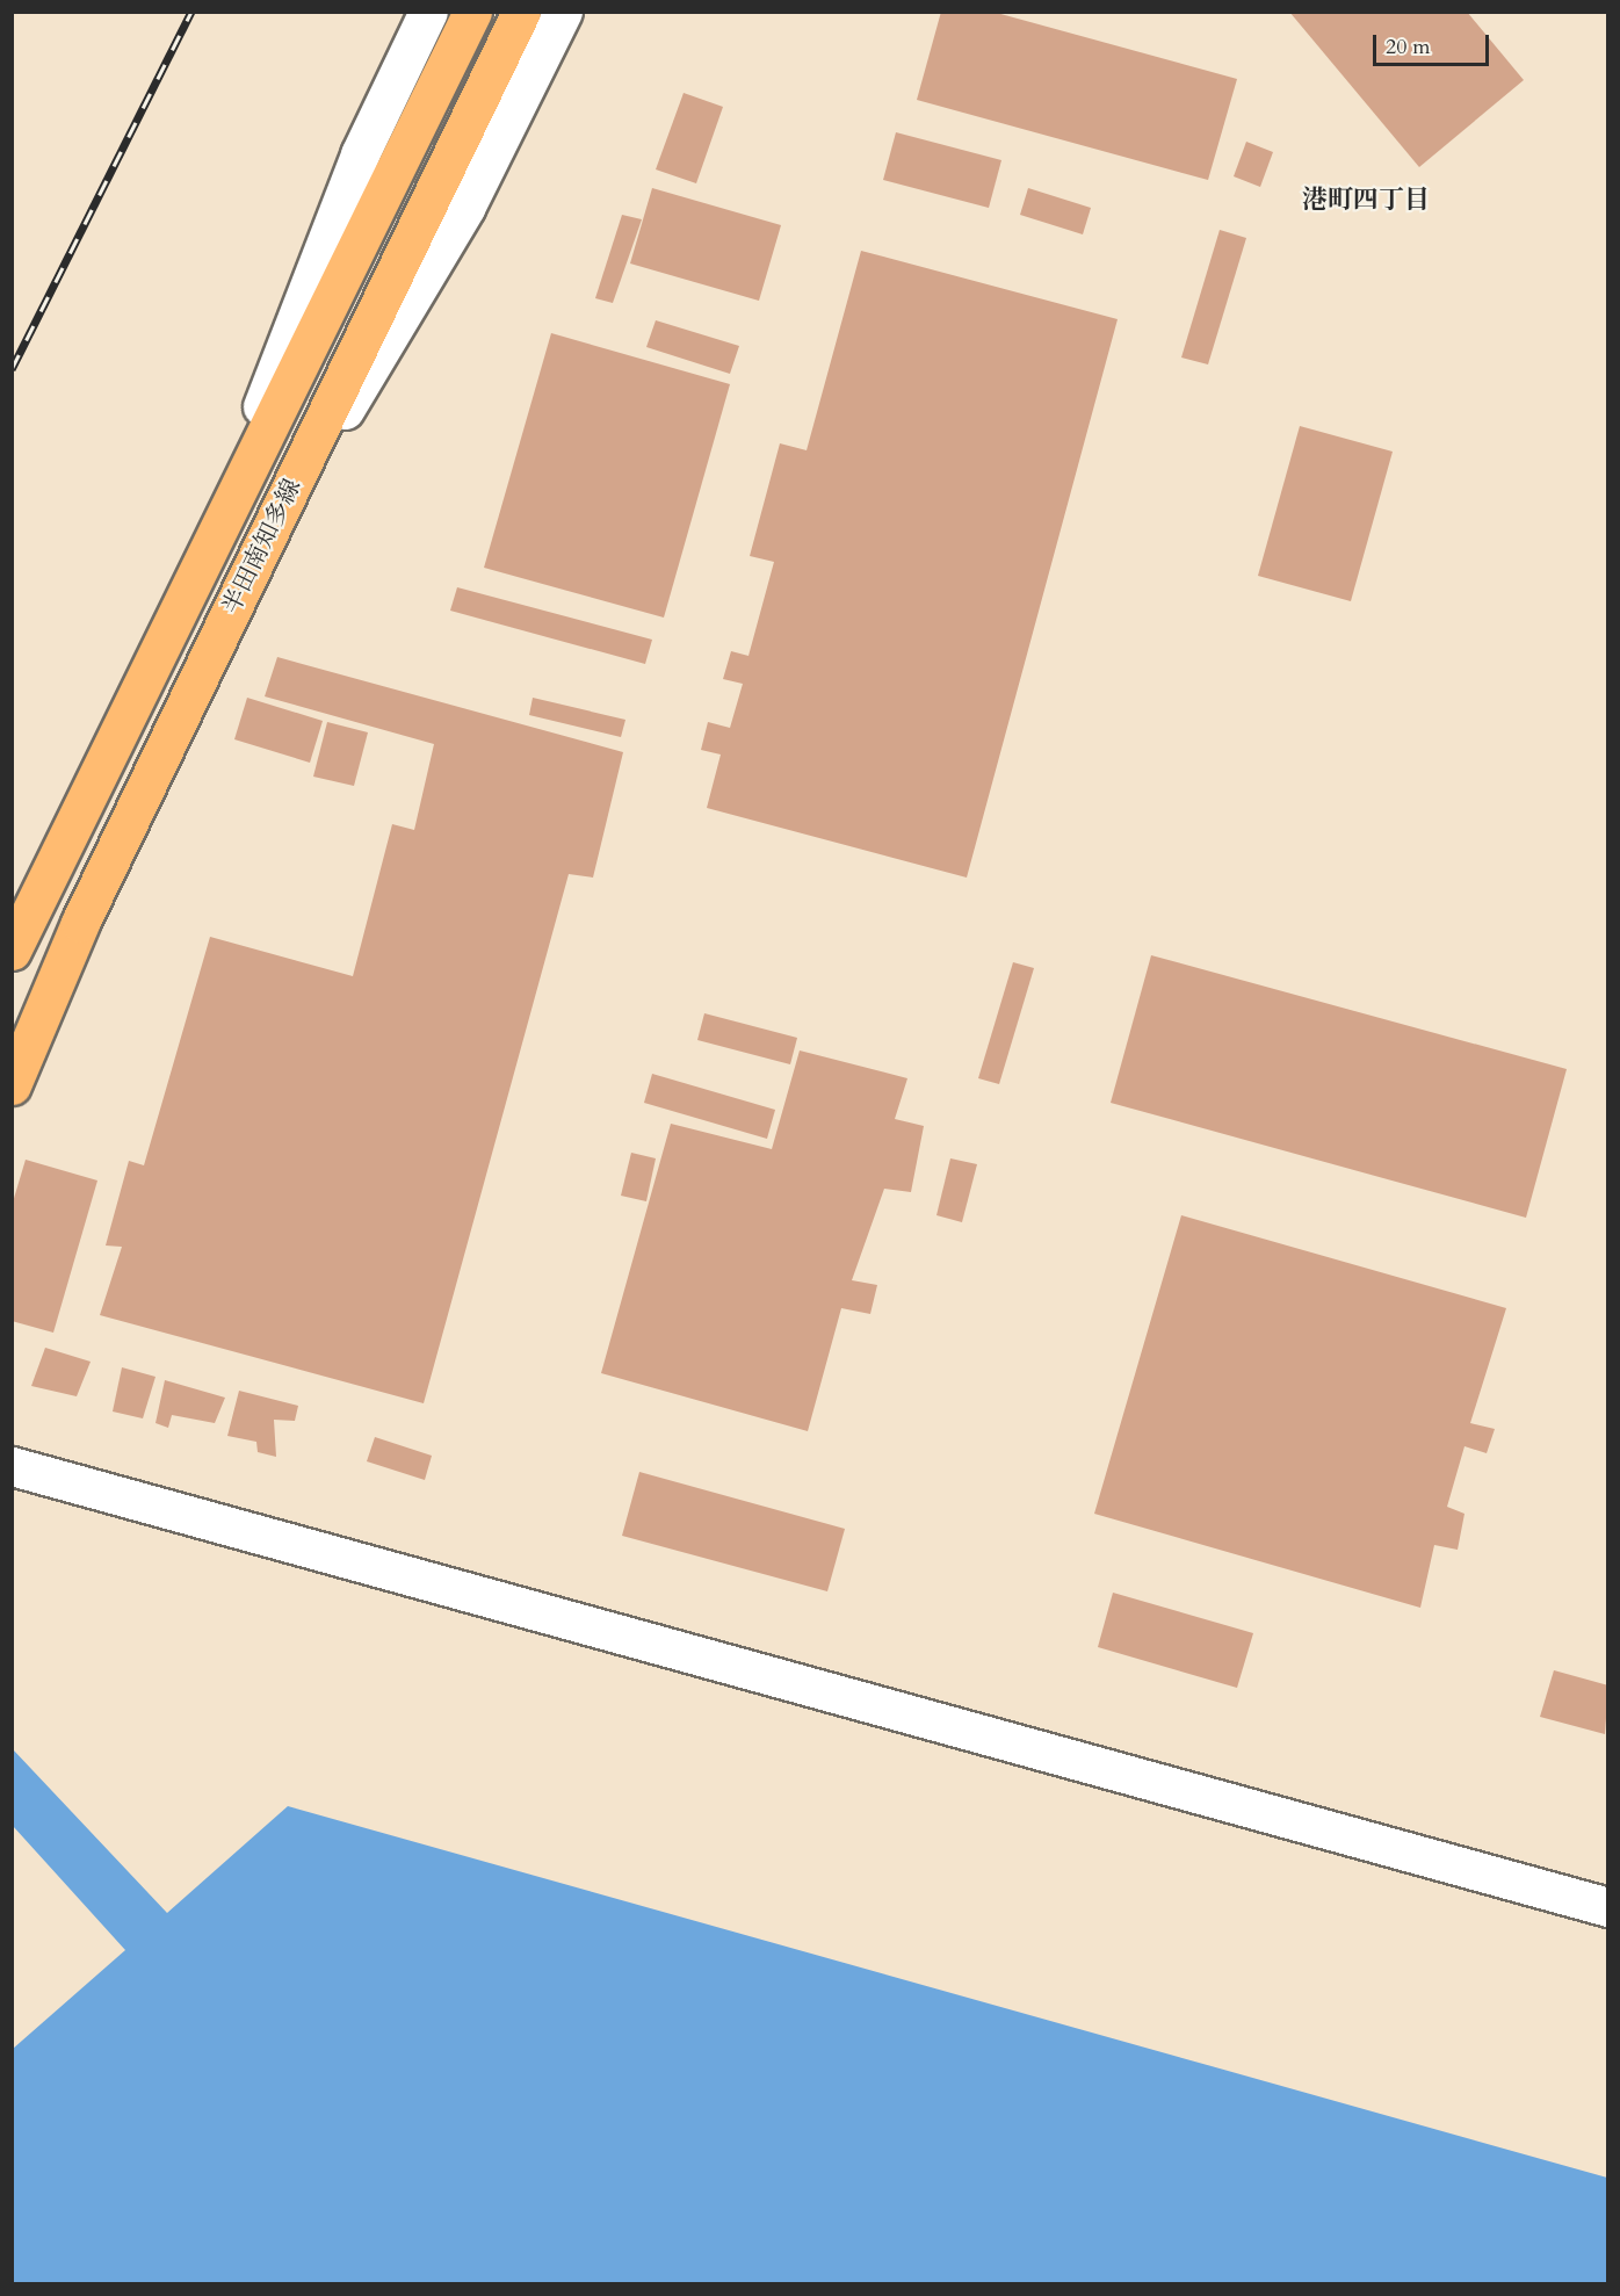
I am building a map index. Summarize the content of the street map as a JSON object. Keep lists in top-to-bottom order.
{
  "streets": {
    "main road": ["半田南知多線"]
  },
  "districts": ["港町四丁目"],
  "scale_bar": "20 m"
}
